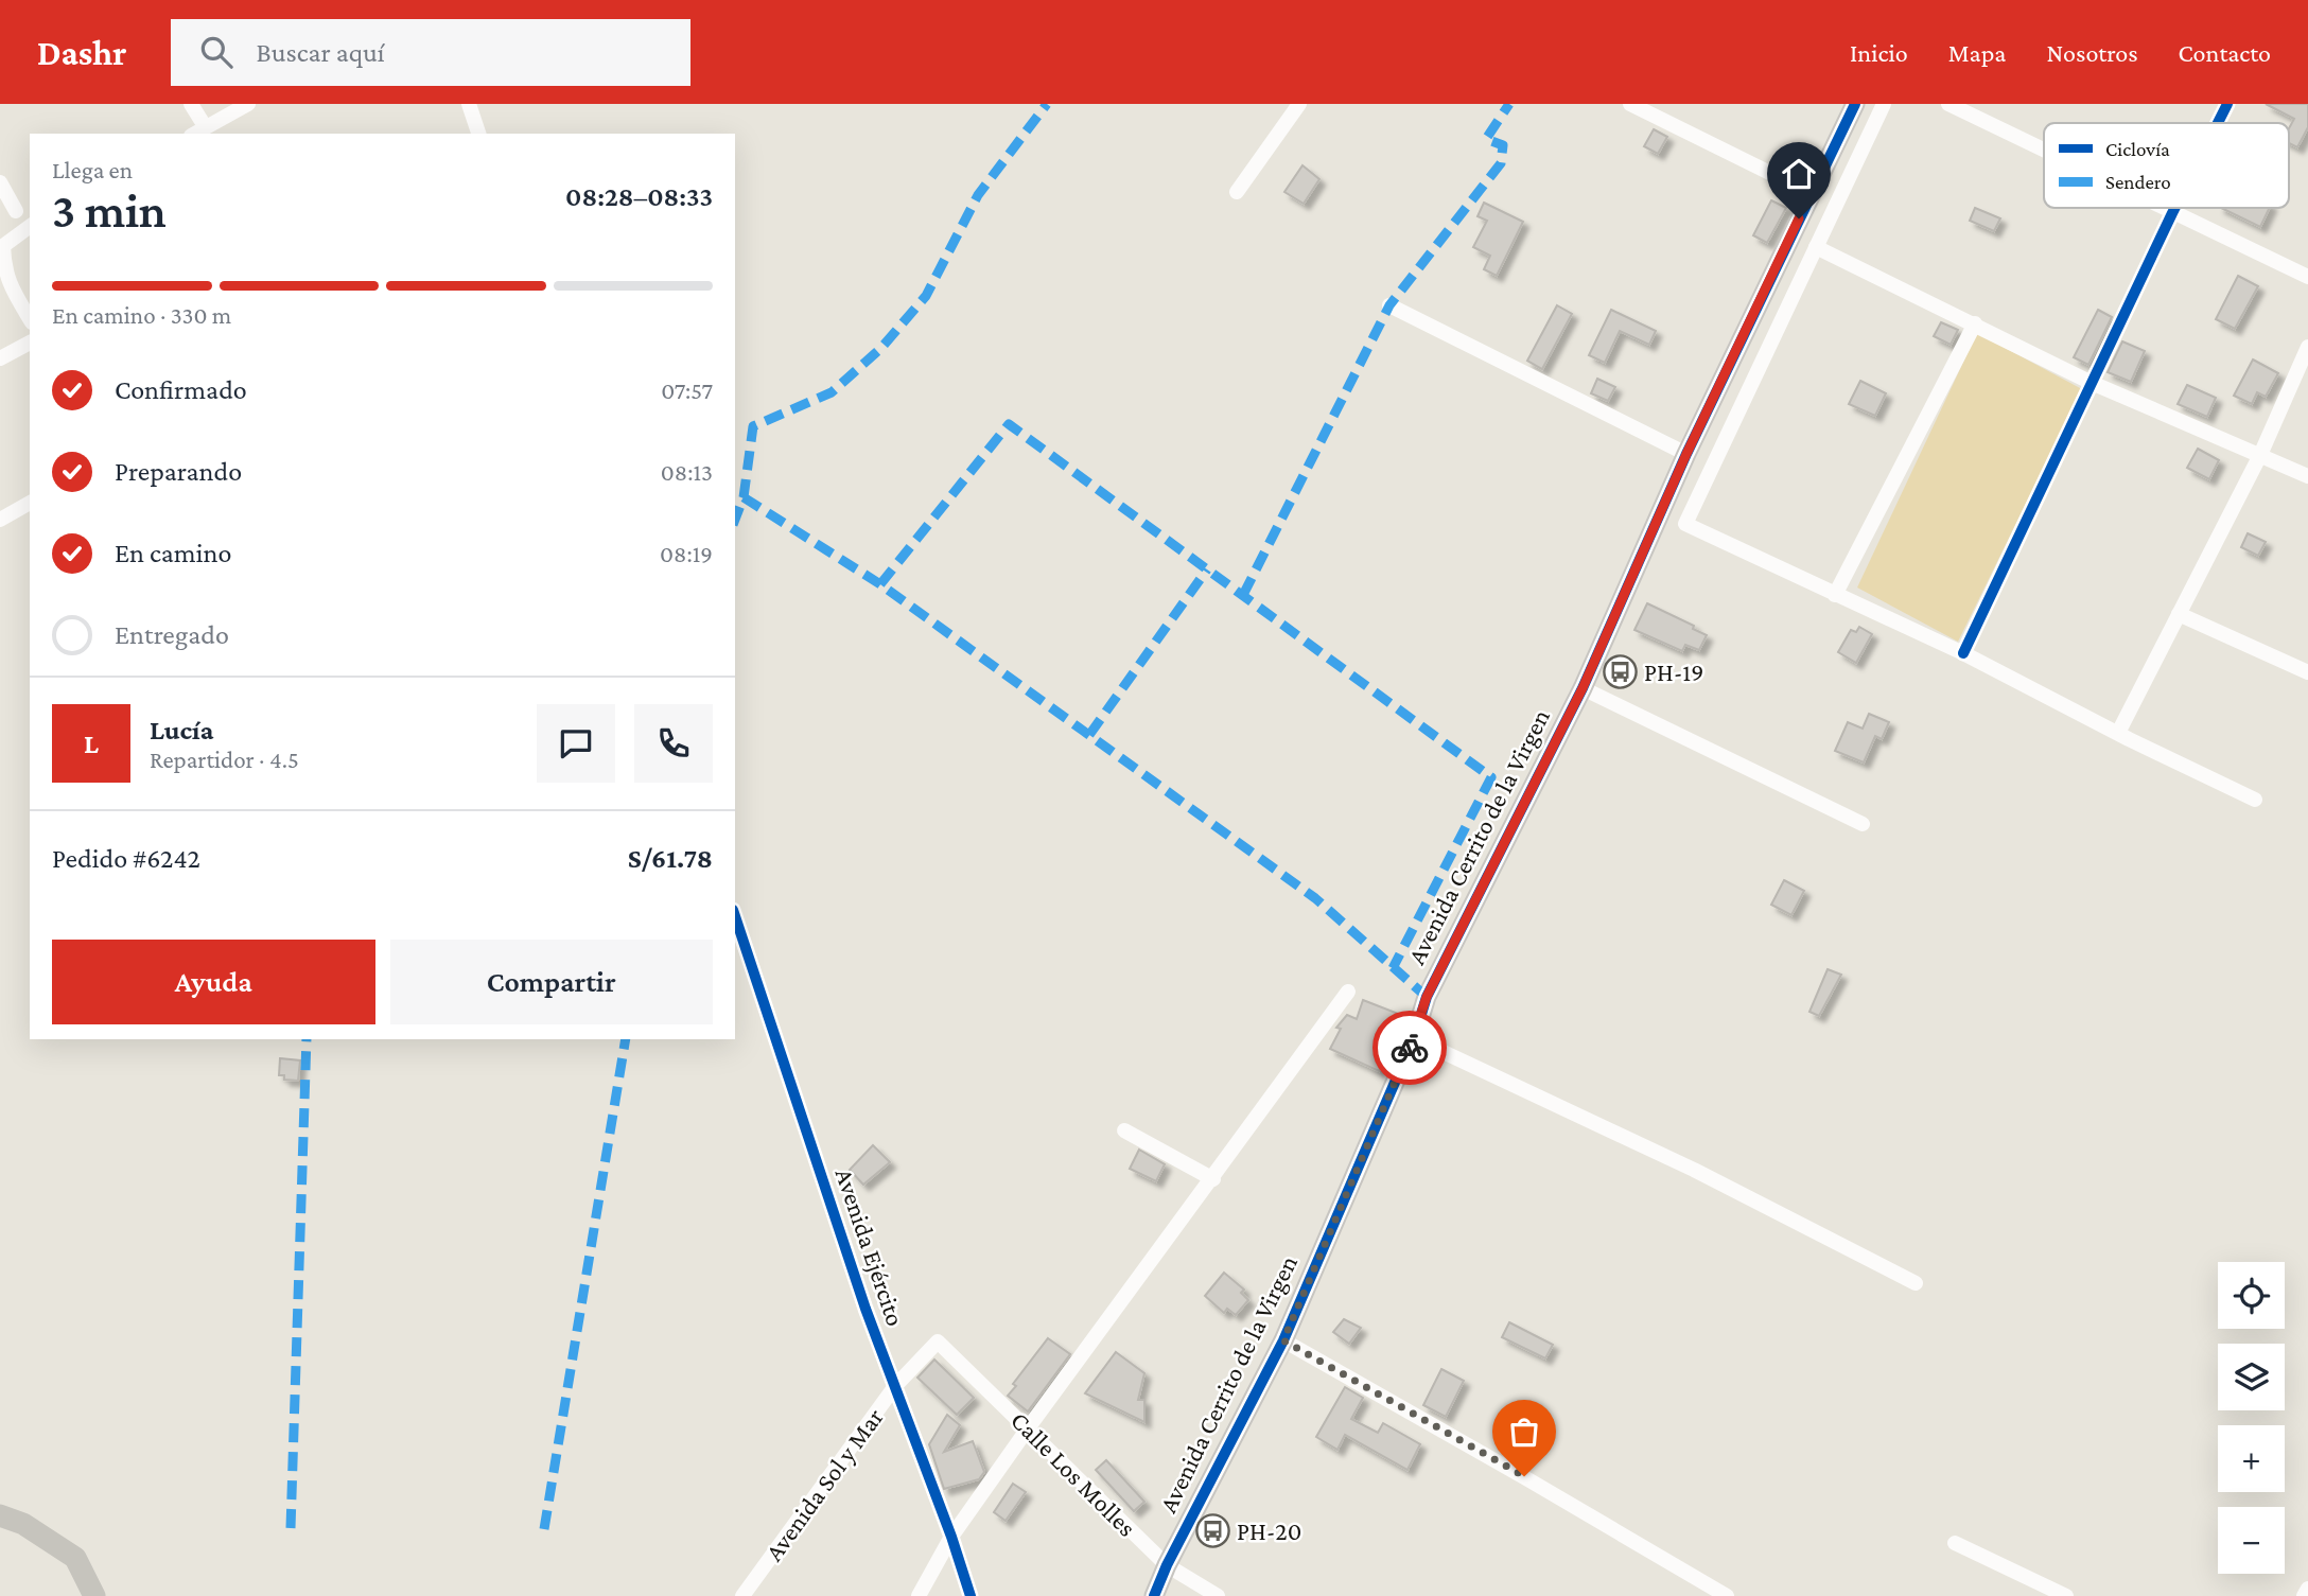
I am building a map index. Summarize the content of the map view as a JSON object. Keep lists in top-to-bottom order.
{
  "streets": {
    "street": [
      "Avenida Cerrito de la Virgen",
      "Avenida Ejército",
      "Calle Los Molles",
      "Avenida Sol y Mar"
    ]
  },
  "crossings": [
    ["Avenida Cerrito de la Virgen", "Calle Los Molles"],
    ["Avenida Ejército", "Avenida Sol y Mar"],
    ["Calle Los Molles", "Avenida Sol y Mar"]
  ],
  "places": {
    "bus stop": ["PH-19", "PH-20"]
  },
  "legend": ["Ciclovía", "Sendero"],
  "page": {
    "header": "Dashr",
    "search": "Buscar aquí",
    "nav": [
      "Inicio",
      "Mapa",
      "Nosotros",
      "Contacto"
    ],
    "heading": ["3 min", "Llega en", "08:28–08:33"],
    "panel": [
      "Lucía",
      "Repartidor · 4.5",
      "Pedido #6242",
      "S/61.78"
    ],
    "bar": "En camino · 330 m",
    "list": [
      ["Confirmado", "07:57"],
      ["Preparando", "08:13"],
      ["En camino", "08:19"],
      "Entregado"
    ],
    "round": "L",
    "buttons": ["Ayuda", "Compartir"],
    "map_buttons": ["+", "−"]
  }
}
